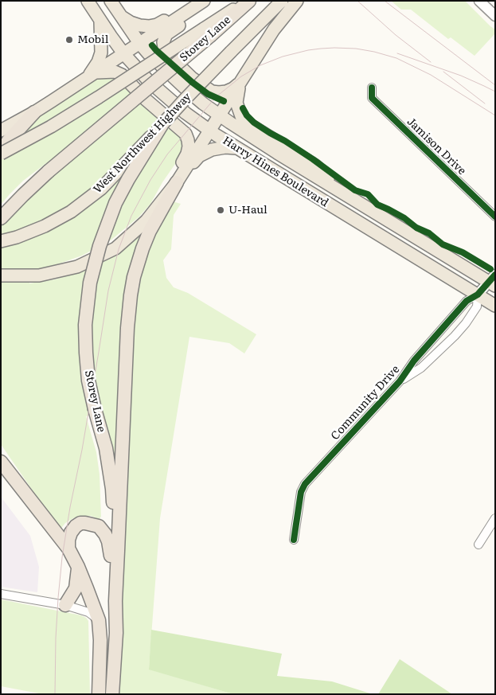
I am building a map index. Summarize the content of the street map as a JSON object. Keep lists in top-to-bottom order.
{
  "streets": {
    "highway": ["Storey Lane"],
    "main road": ["West Northwest Highway", "Harry Hines Boulevard"],
    "street": ["Jamison Drive", "Community Drive"]
  },
  "crossings": [
    ["Storey Lane", "West Northwest Highway"],
    ["Harry Hines Boulevard", "Community Drive"]
  ],
  "places": ["Mobil", "U-Haul"]
}
